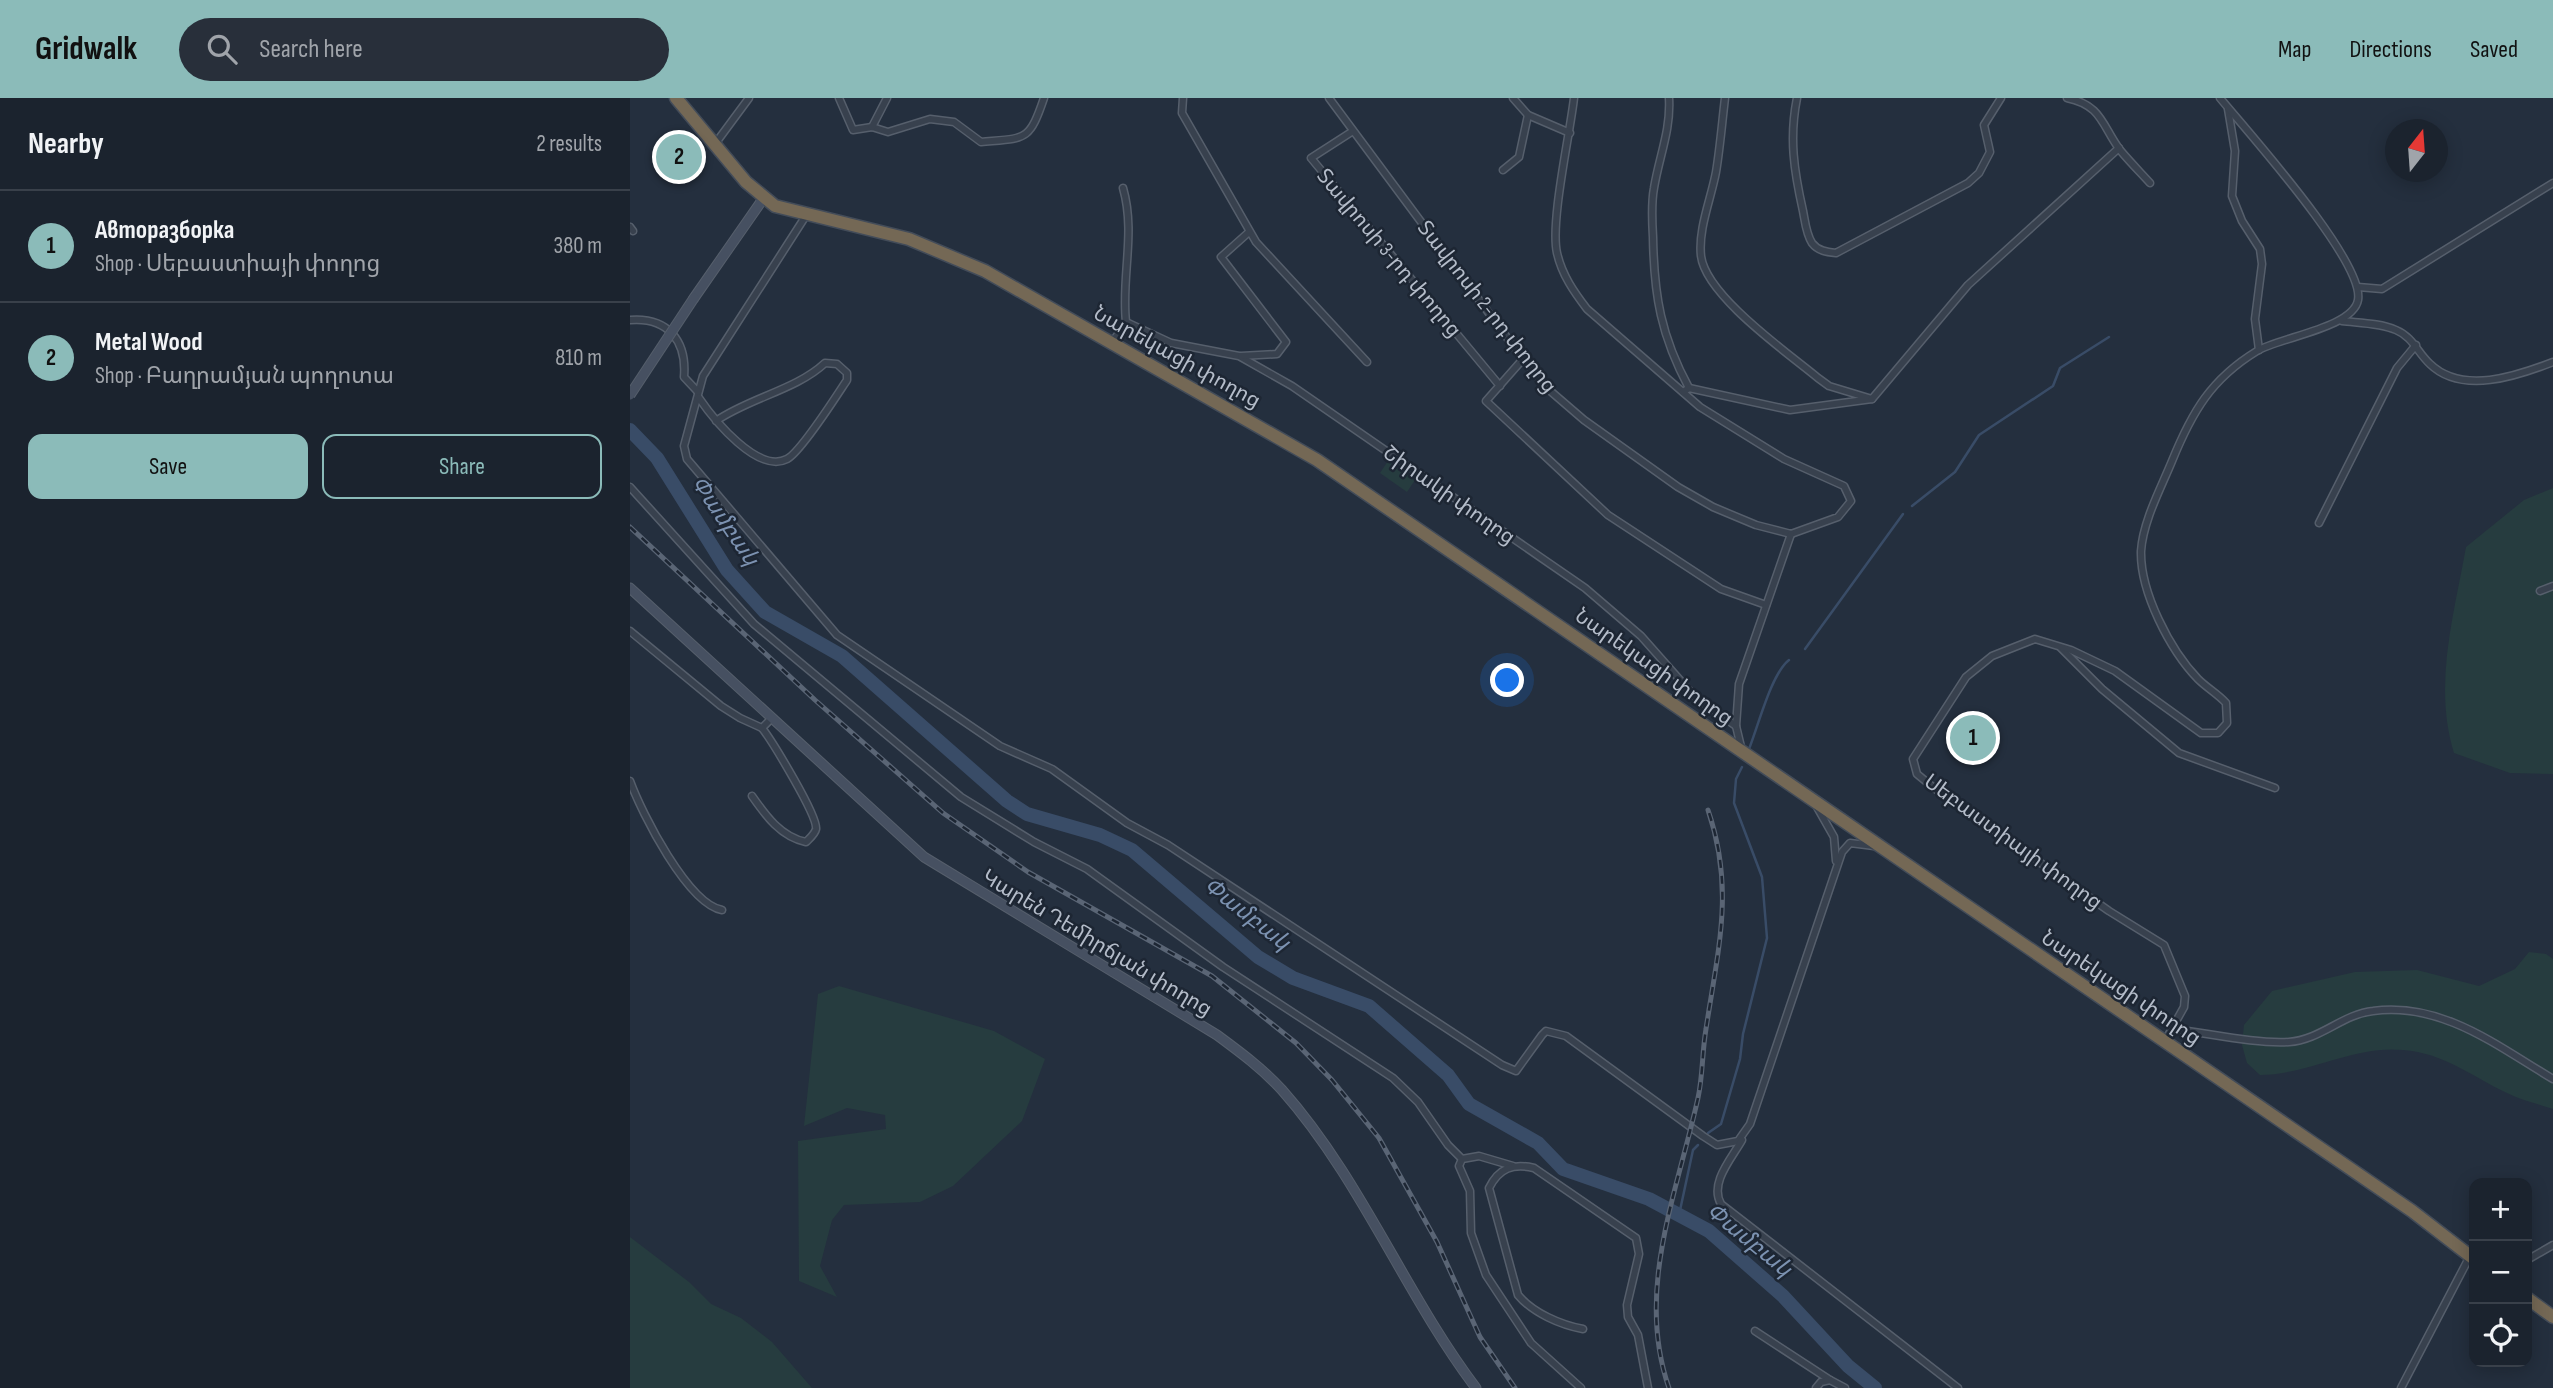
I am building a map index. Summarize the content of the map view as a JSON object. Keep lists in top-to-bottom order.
{
  "streets": {
    "highway": ["Նարեկացի փողոց"],
    "main road": ["Կարեն Դեմիրճյան փողոց"],
    "street": [
      "Տավրոսի 3-րդ փողոց",
      "Տավրոսի 2-րդ փողոց",
      "Շիրակի փողոց",
      "Սեբաստիայի փողոց"
    ]
  },
  "crossings": [
    ["Տավրոսի 3-րդ փողոց", "Տավրոսի 2-րդ փողոց"],
    ["Նարեկացի փողոց", "Սեբաստիայի փողոց"]
  ],
  "water": ["Փամբակ"],
  "north": "top",
  "page": {
    "header": "Gridwalk",
    "search": "Search here",
    "nav": ["Map", "Directions", "Saved"],
    "heading": ["Nearby", "2 results"],
    "pins": ["2", "1"],
    "list": [
      {
        "mark": "1",
        "name": "Авторазборка",
        "note": "Shop · Սեբաստիայի փողոց",
        "value": "380 m"
      },
      {
        "mark": "2",
        "name": "Metal Wood",
        "note": "Shop · Բաղրամյան պողոտա",
        "value": "810 m"
      }
    ],
    "buttons": ["Save", "Share"],
    "map_buttons": ["+", "−"]
  }
}
